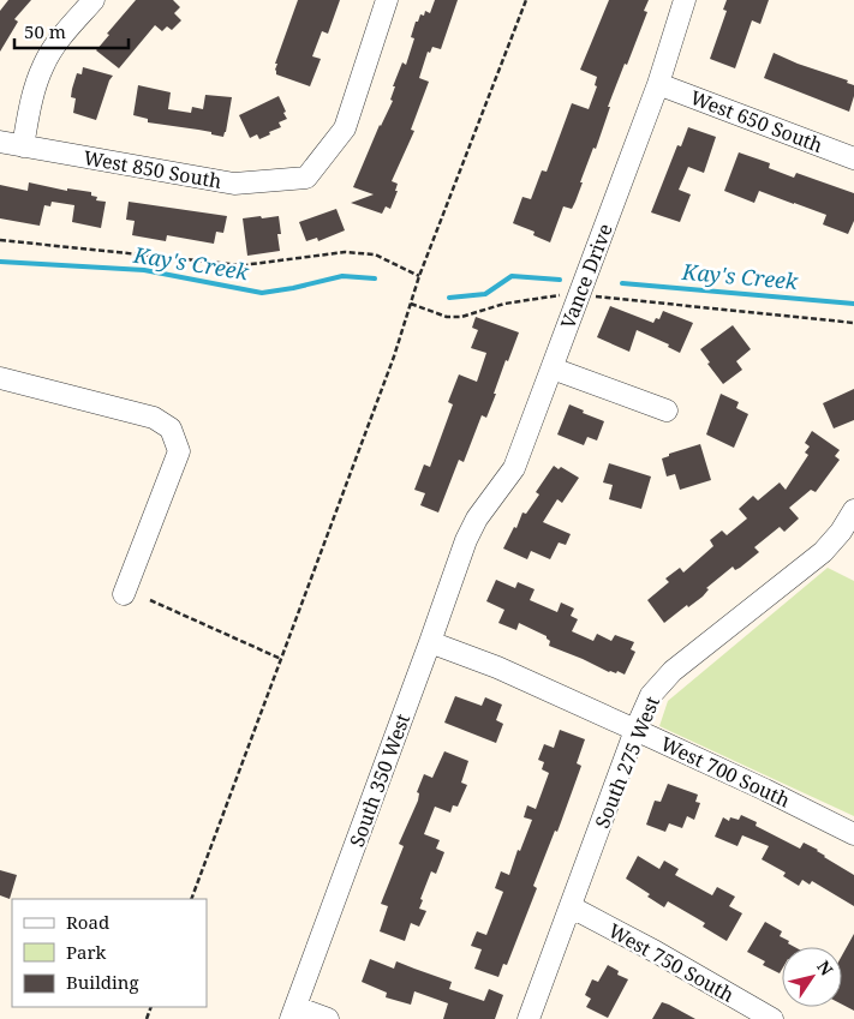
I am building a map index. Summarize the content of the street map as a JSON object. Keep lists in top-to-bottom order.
{
  "streets": {
    "street": [
      "West 650 South",
      "West 850 South",
      "Vance Drive",
      "South 275 West",
      "West 700 South",
      "South 350 West",
      "West 750 South"
    ]
  },
  "crossings": [
    ["West 650 South", "Vance Drive"],
    ["Vance Drive", "South 350 West"],
    ["South 275 West", "West 700 South"],
    ["South 275 West", "West 750 South"],
    ["West 700 South", "South 350 West"]
  ],
  "water": ["Kay's Creek"],
  "legend": ["Road", "Park", "Building"],
  "scale_bar": "50 m",
  "north": "top right"
}
